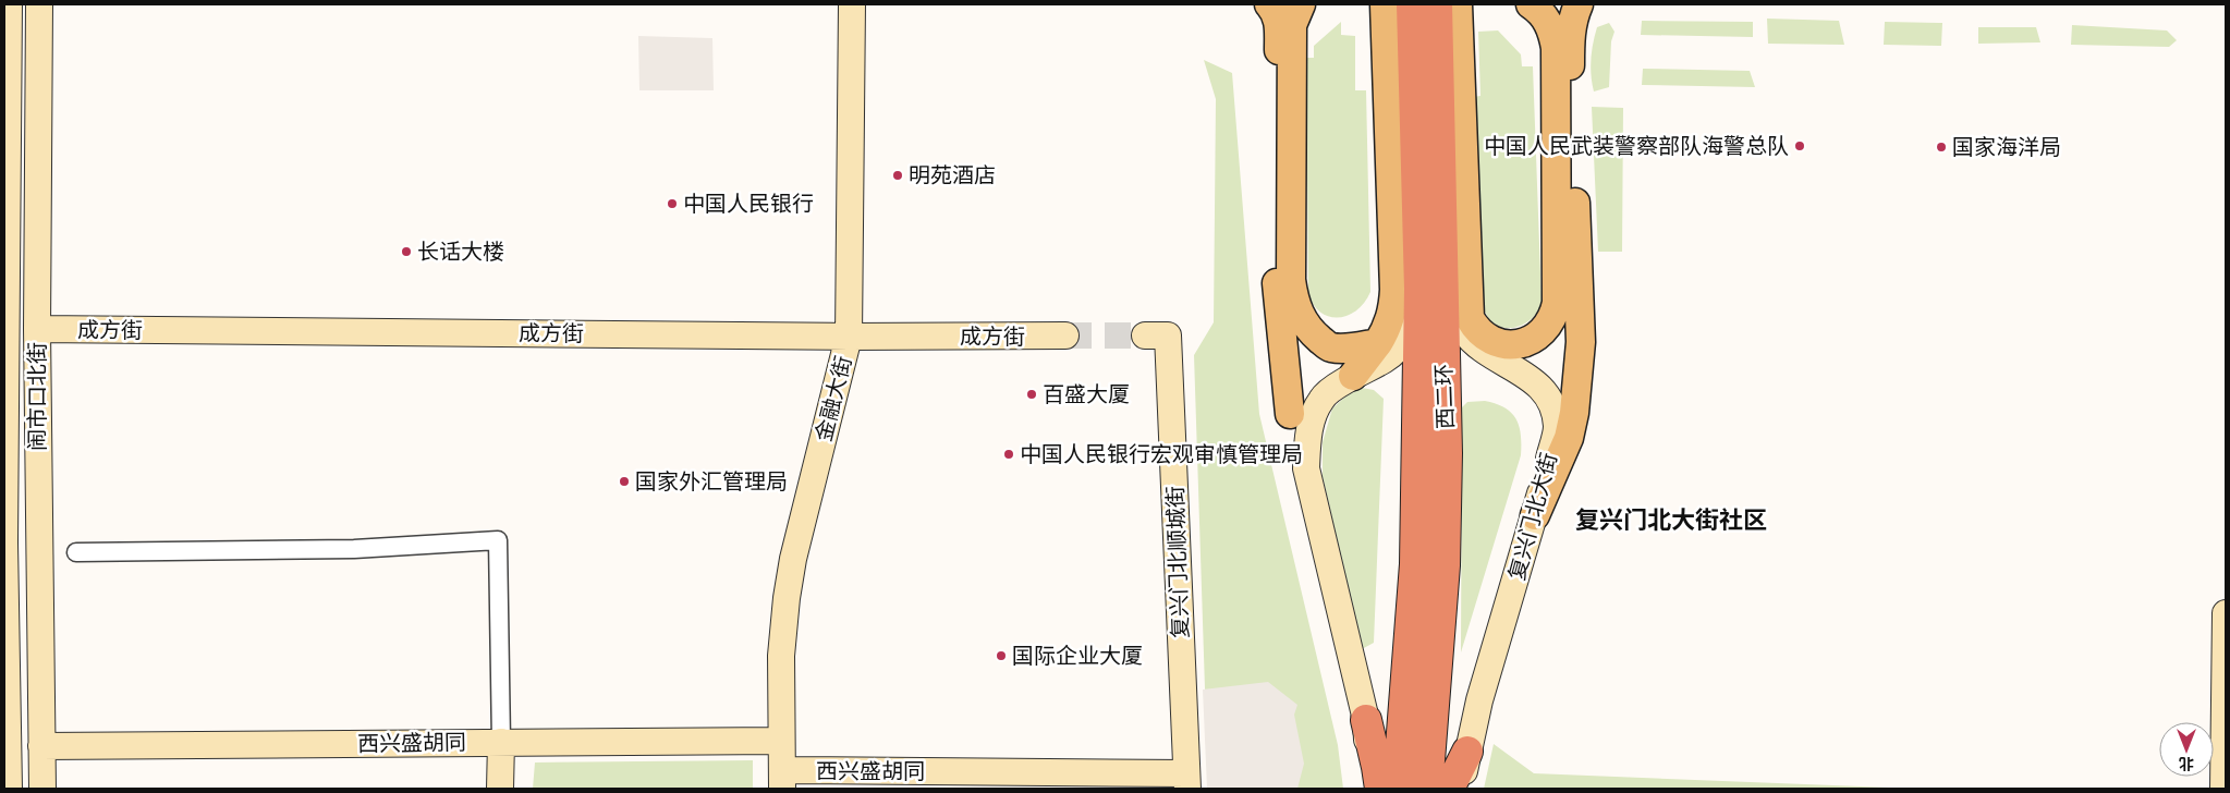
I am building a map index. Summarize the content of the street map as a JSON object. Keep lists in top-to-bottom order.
{
  "streets": {
    "highway": ["西二环"],
    "street": [
      "成方街",
      "闹市口北街",
      "金融大街",
      "复兴门北大街",
      "复兴门北顺城街",
      "西兴盛胡同"
    ]
  },
  "crossings": [
    ["成方街", "闹市口北街"],
    ["成方街", "金融大街"],
    ["闹市口北街", "西兴盛胡同"],
    ["西二环", "复兴门北大街"],
    ["金融大街", "西兴盛胡同"],
    ["复兴门北顺城街", "西兴盛胡同"]
  ],
  "districts": ["复兴门北大街社区"],
  "places": [
    "中国人民武装警察部队海警总队",
    "国家海洋局",
    "明苑酒店",
    "中国人民银行",
    "长话大楼",
    "百盛大厦",
    "中国人民银行宏观审慎管理局",
    "国家外汇管理局",
    "国际企业大厦"
  ],
  "north": "bottom"
}
